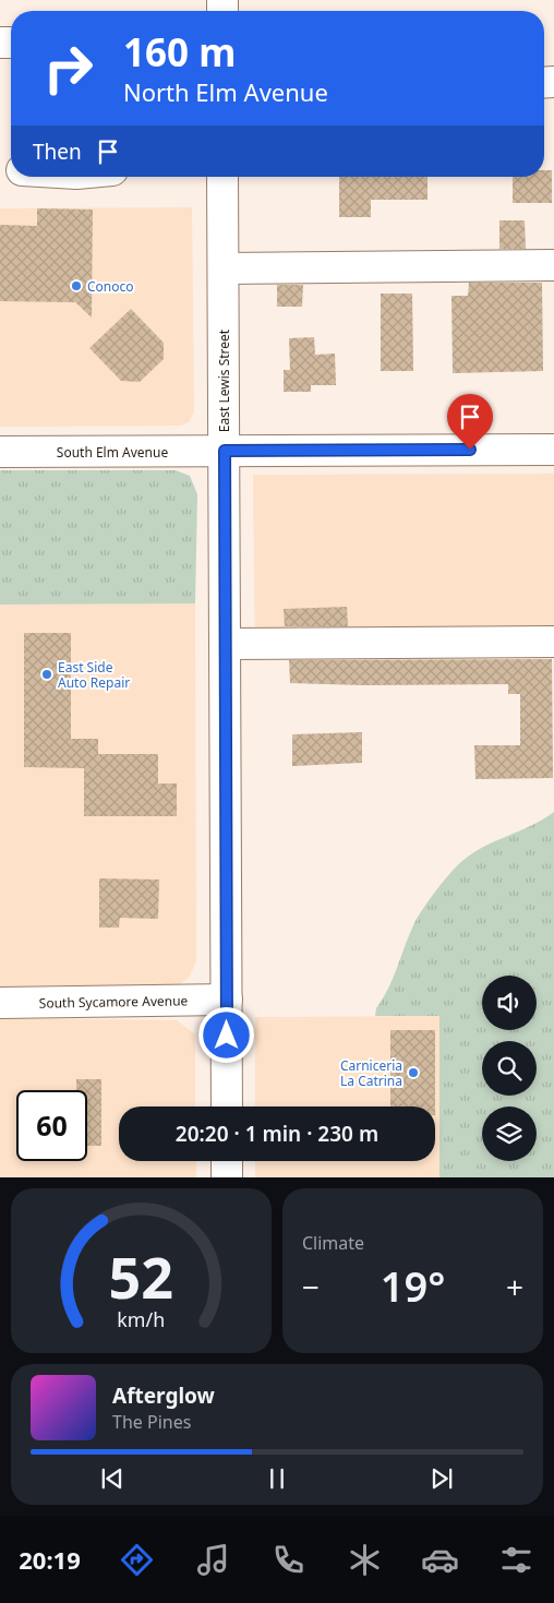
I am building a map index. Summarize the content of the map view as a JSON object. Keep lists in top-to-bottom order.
{
  "streets": {
    "main road": ["East Lewis Street", "South Elm Avenue", "South Sycamore Avenue"]
  },
  "crossings": [
    ["East Lewis Street", "South Elm Avenue"],
    ["East Lewis Street", "South Sycamore Avenue"]
  ],
  "places": ["Conoco", "East Side Auto Repair", "Carniceria La Catrina"],
  "page": {
    "turn": ["160 m", "North Elm Avenue"],
    "then": "Then",
    "limit": "60",
    "trip": "20:20 · 1 min · 230 m",
    "tile": "Climate",
    "heat": ["−", "19°", "+"],
    "song": ["Afterglow", "The Pines"],
    "tabs": "20:19",
    "gauge": ["52", "km/h"]
  }
}
